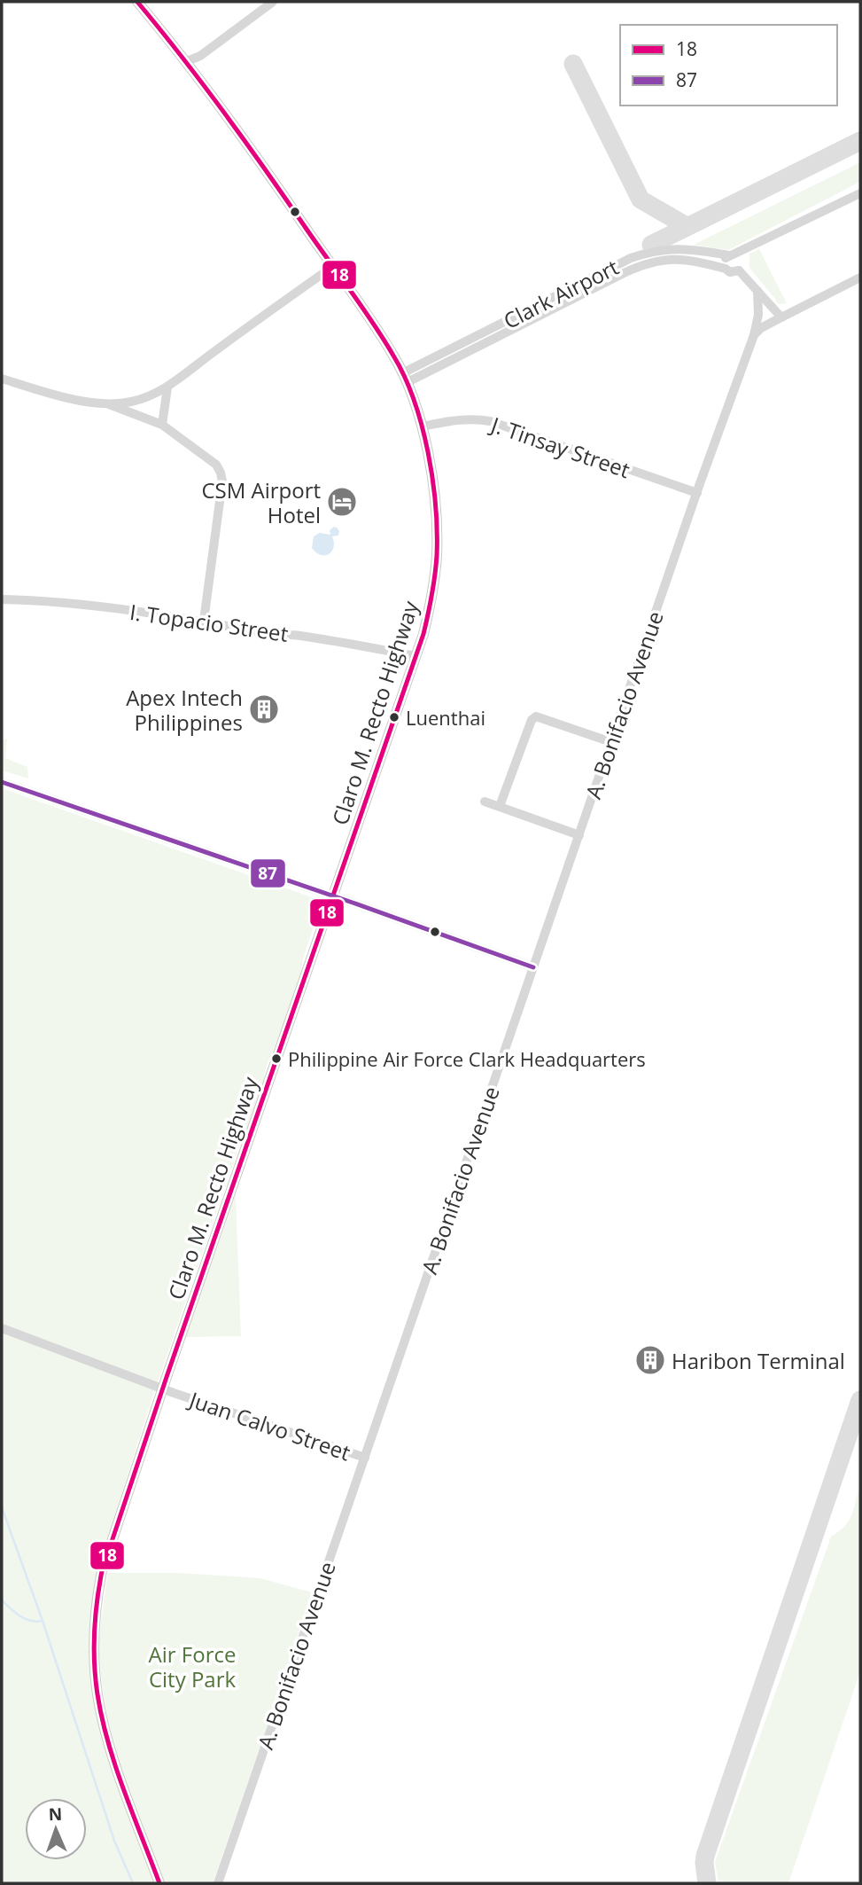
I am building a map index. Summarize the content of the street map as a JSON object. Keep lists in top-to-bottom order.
{
  "streets": {
    "main road": ["Claro M. Recto Highway"],
    "street": [
      "Clark Airport",
      "J. Tinsay Street",
      "I. Topacio Street",
      "A. Bonifacio Avenue",
      "Juan Calvo Street"
    ]
  },
  "crossings": [
    ["Clark Airport", "Claro M. Recto Highway"],
    ["J. Tinsay Street", "A. Bonifacio Avenue"],
    ["J. Tinsay Street", "Claro M. Recto Highway"],
    ["I. Topacio Street", "Claro M. Recto Highway"],
    ["A. Bonifacio Avenue", "Juan Calvo Street"],
    ["Claro M. Recto Highway", "Juan Calvo Street"]
  ],
  "parks": ["Air Force City Park"],
  "places": {
    "hotel": ["CSM Airport Hotel"],
    "building": ["Apex Intech Philippines", "Haribon Terminal"],
    "other": ["Luenthai", "Philippine Air Force Clark Headquarters"]
  },
  "lines": ["transit line 18", "transit line 87"],
  "legend": ["18", "87"],
  "north": "top"
}
